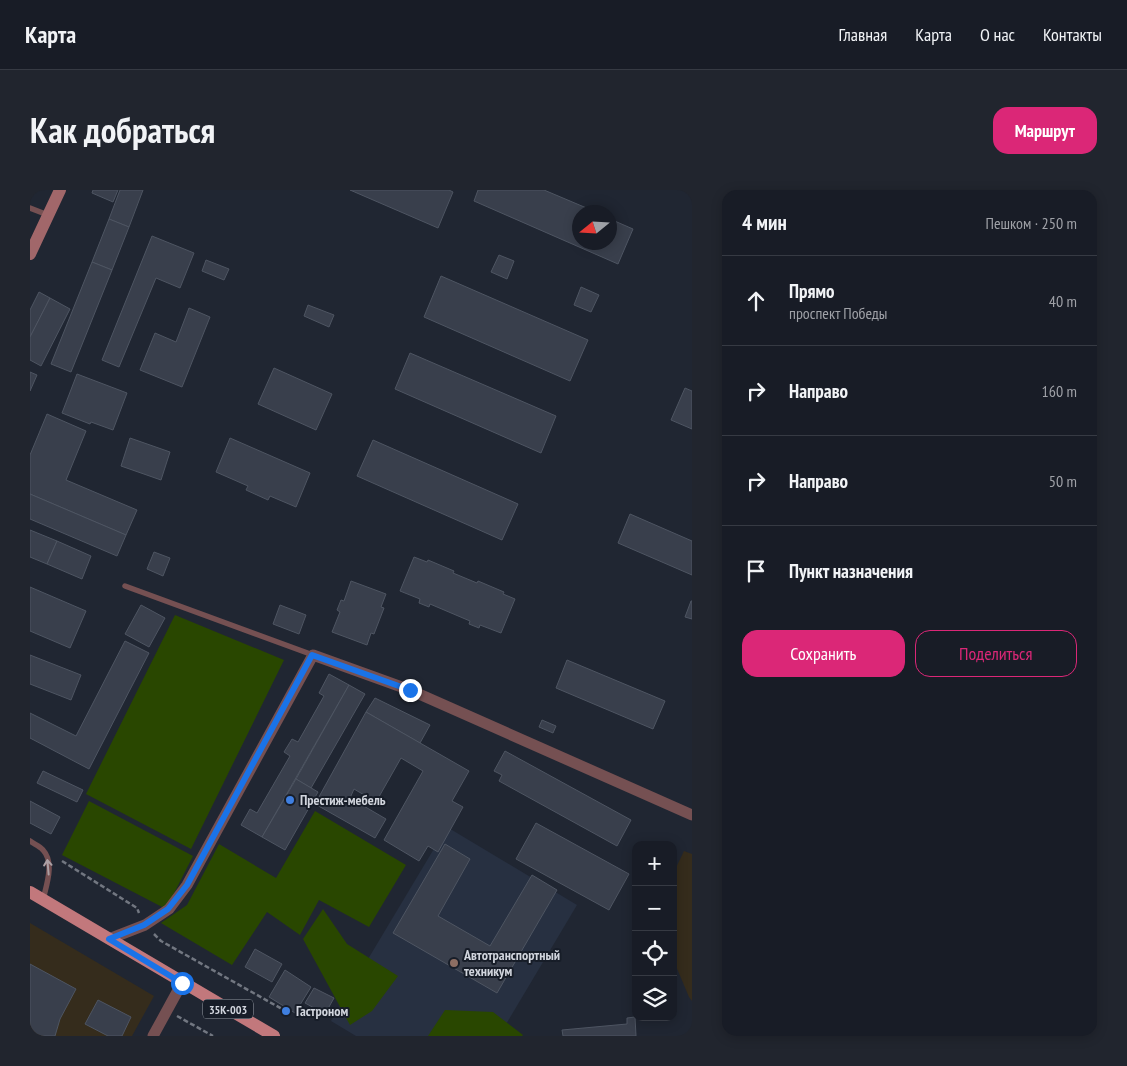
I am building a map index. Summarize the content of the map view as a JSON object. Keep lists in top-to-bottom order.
{
  "streets": {
    "main road": ["35К-003"]
  },
  "places": ["Престиж-мебель", "Автотранспортный техникум", "Гастроном"],
  "north": "left",
  "page": {
    "header": "Карта",
    "nav": [
      "Главная",
      "Карта",
      "О нас",
      "Контакты"
    ],
    "title": "Как добраться",
    "buttons": [
      "Маршрут",
      ["Сохранить", "Поделиться"]
    ],
    "heading": ["4 мин", "Пешком · 250 m"],
    "list": [
      ["Прямо", "проспект Победы", "40 m"],
      ["Направо", "160 m"],
      ["Направо", "50 m"],
      "Пункт назначения"
    ],
    "map_buttons": ["+", "−"]
  }
}
